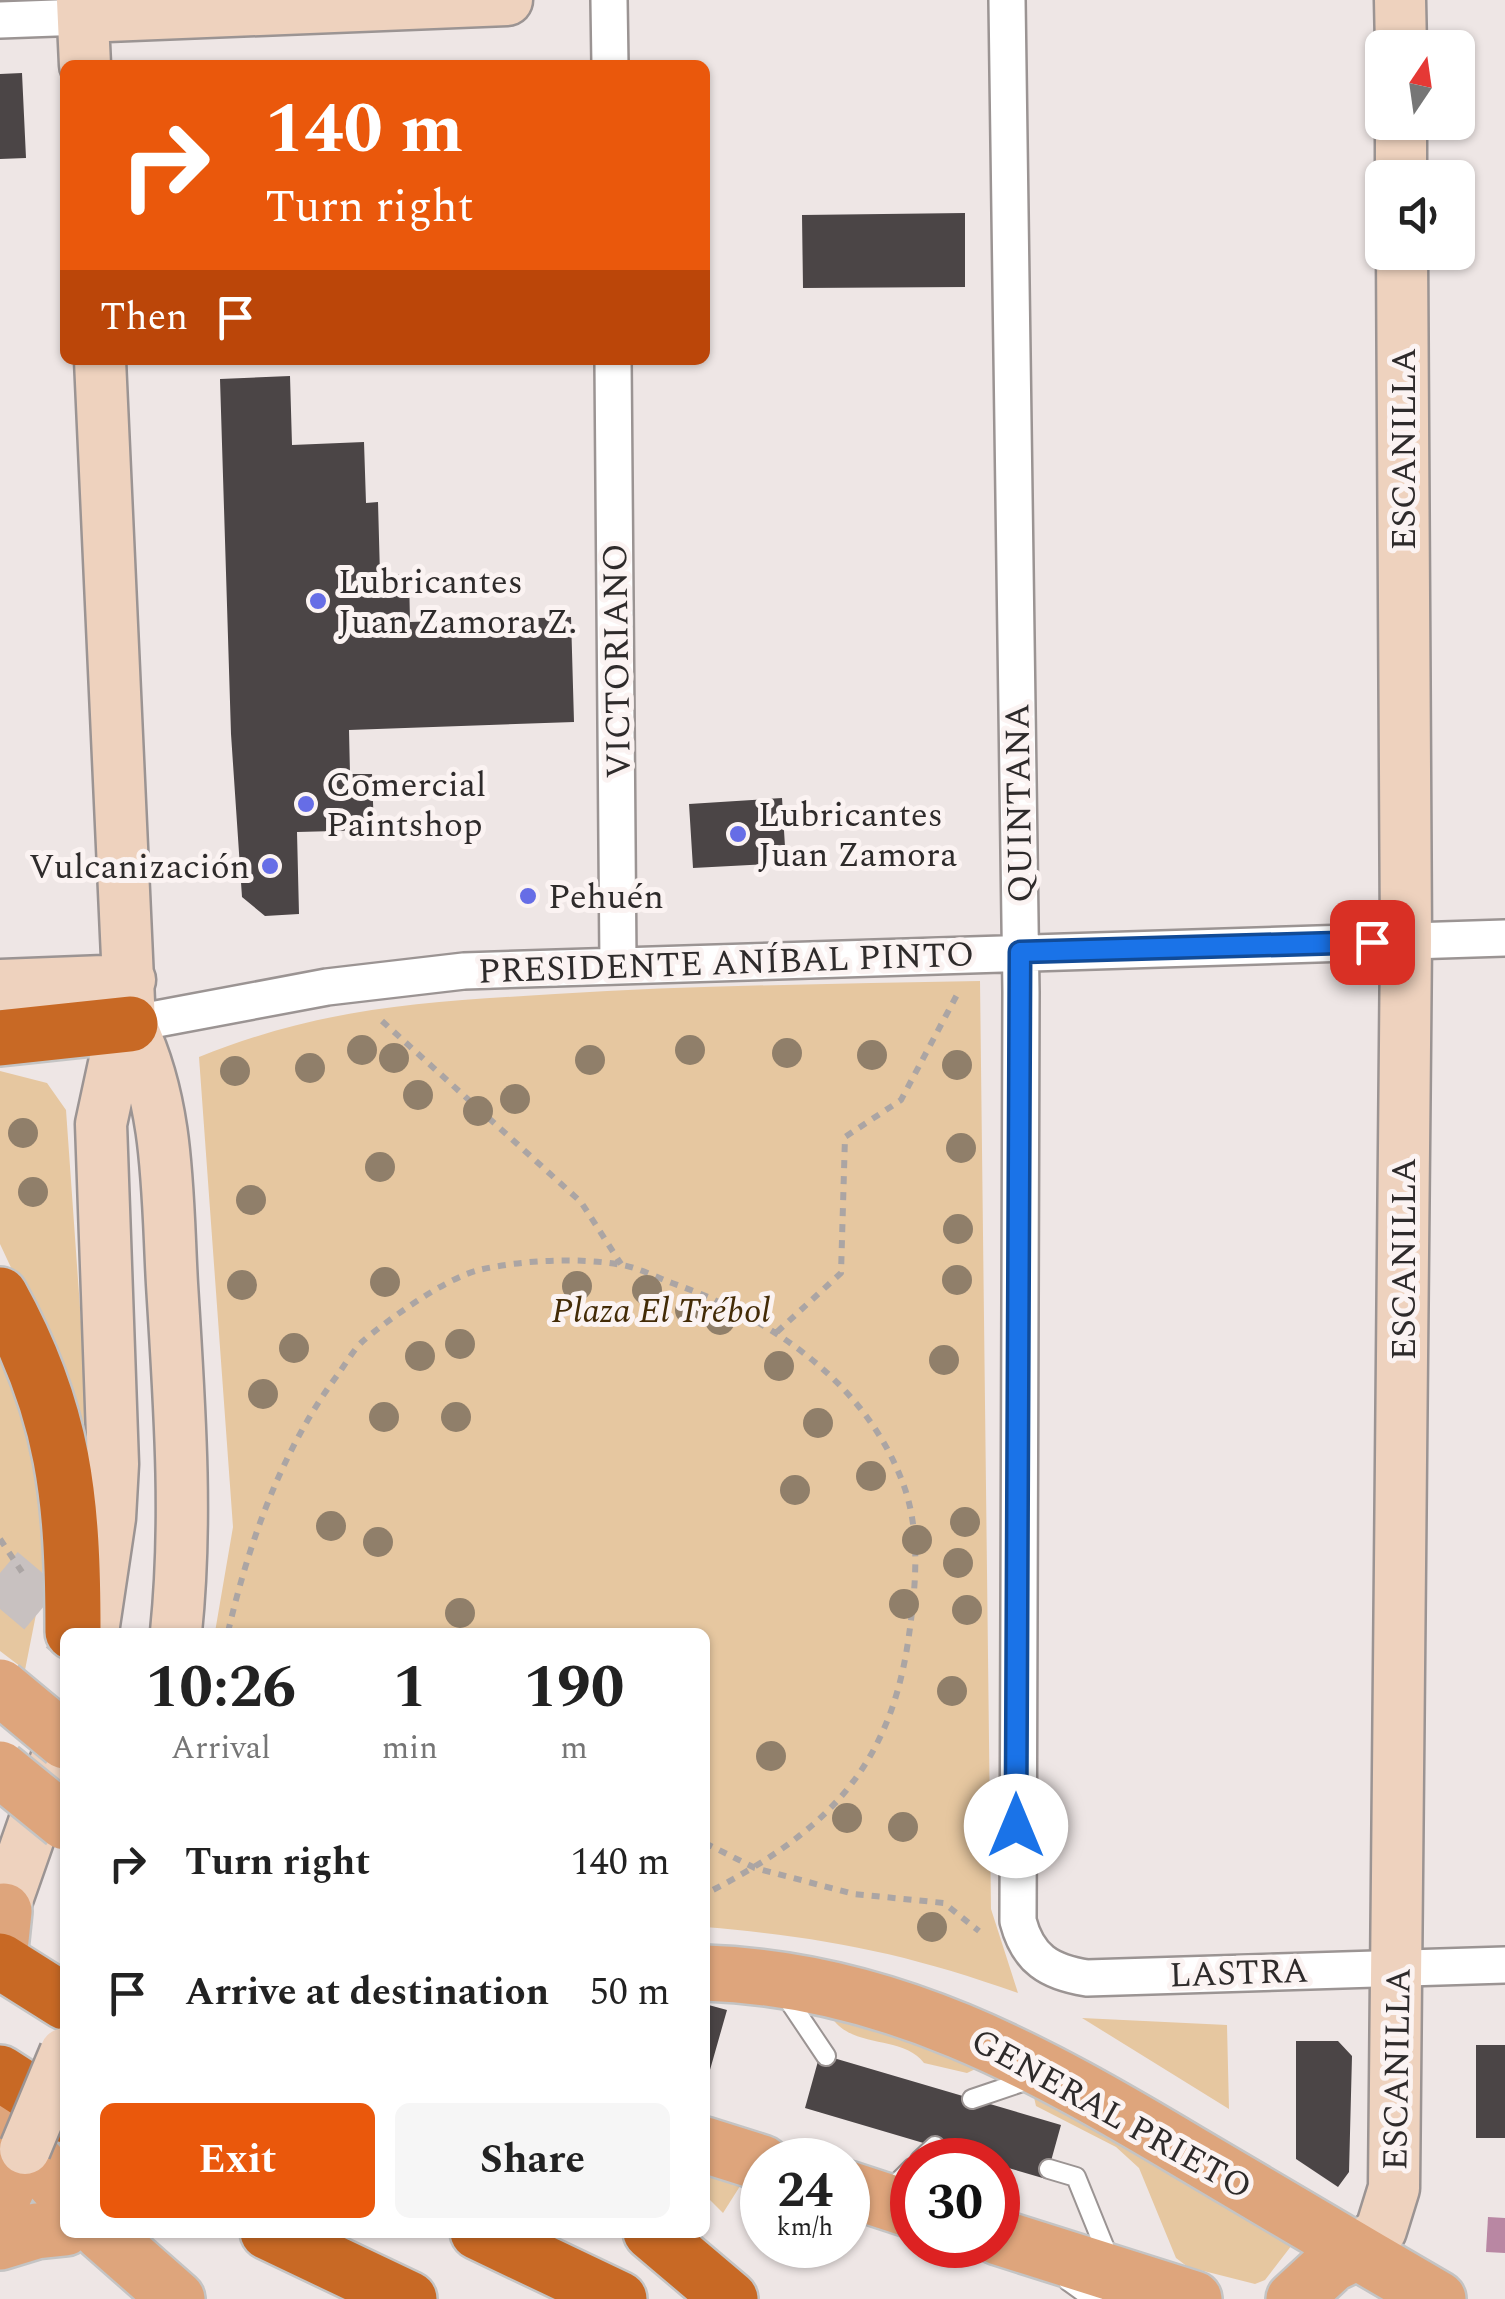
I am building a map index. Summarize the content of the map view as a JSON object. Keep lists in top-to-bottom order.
{
  "streets": {
    "main road": ["GENERAL PRIETO"],
    "street": [
      "ESCANILLA",
      "VICTORIANO",
      "QUINTANA",
      "PRESIDENTE ANÍBAL PINTO",
      "LASTRA"
    ]
  },
  "crossings": [
    ["ESCANILLA", "PRESIDENTE ANÍBAL PINTO"],
    ["ESCANILLA", "LASTRA"],
    ["ESCANILLA", "GENERAL PRIETO"],
    ["VICTORIANO", "PRESIDENTE ANÍBAL PINTO"],
    ["QUINTANA", "PRESIDENTE ANÍBAL PINTO"],
    ["QUINTANA", "LASTRA"]
  ],
  "parks": ["Plaza El Trébol"],
  "places": [
    "Lubricantes Juan Zamora Z.",
    "Comercial Paintshop",
    "Lubricantes Juan Zamora",
    "Vulcanización",
    "Pehuén"
  ],
  "north": "top",
  "page": {
    "turn": ["140 m", "Turn right"],
    "then": "Then",
    "eta": [
      "10:26",
      "Arrival",
      "1",
      "min",
      "190",
      "m"
    ],
    "list": [
      {
        "name": "Turn right",
        "value": "140 m"
      },
      {
        "name": "Arrive at destination",
        "value": "50 m"
      }
    ],
    "buttons": ["Exit", "Share"],
    "speed": "24 km/h",
    "limit": "30"
  }
}
